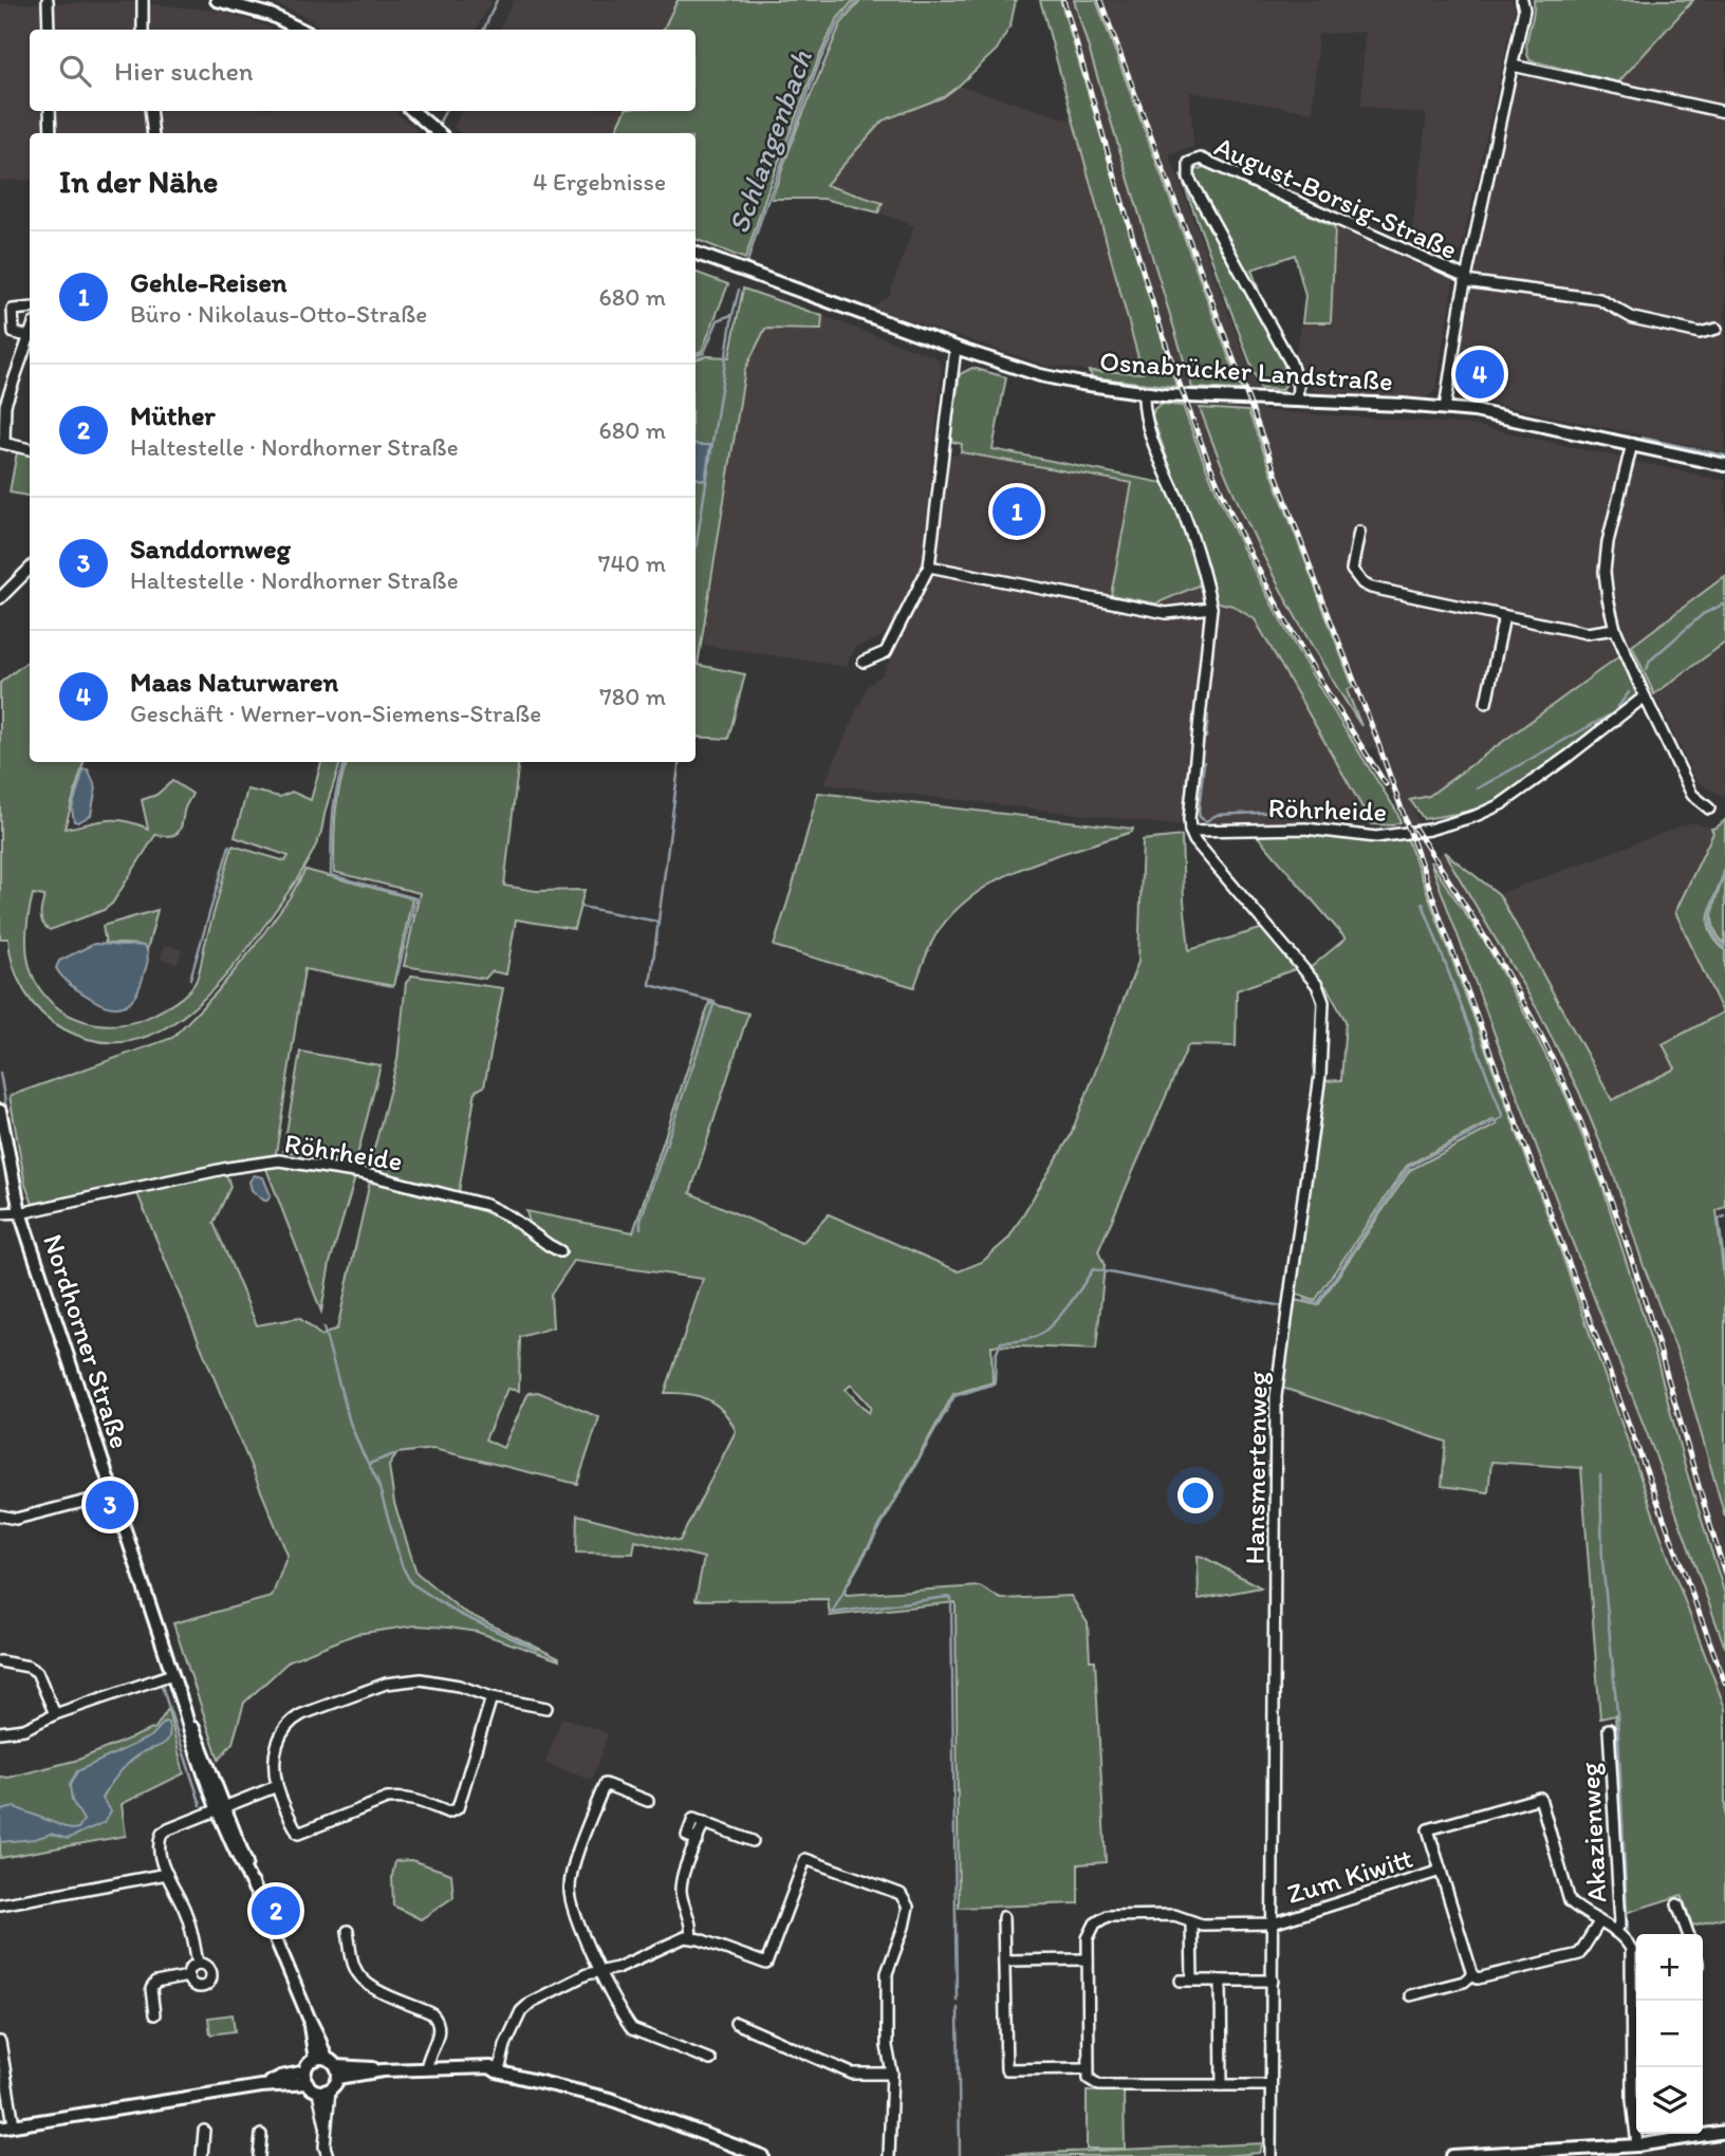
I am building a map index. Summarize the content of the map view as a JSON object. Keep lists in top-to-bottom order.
{
  "streets": {
    "street": [
      "August-Borsig-Straße",
      "Osnabrücker Landstraße",
      "Röhrheide",
      "Nordhorner Straße",
      "Hansmertenweg",
      "Akazienweg",
      "Zum Kiwitt"
    ]
  },
  "crossings": [
    ["August-Borsig-Straße", "Osnabrücker Landstraße"],
    ["Röhrheide", "Nordhorner Straße"],
    ["Röhrheide", "Hansmertenweg"],
    ["Hansmertenweg", "Zum Kiwitt"],
    ["Akazienweg", "Zum Kiwitt"]
  ],
  "water": ["Schlangenbach"],
  "page": {
    "search": "Hier suchen",
    "heading": ["In der Nähe", "4 Ergebnisse"],
    "list": [
      {
        "mark": "1",
        "name": "Gehle-Reisen",
        "note": "Büro · Nikolaus-Otto-Straße",
        "value": "680 m"
      },
      {
        "mark": "2",
        "name": "Müther",
        "note": "Haltestelle · Nordhorner Straße",
        "value": "680 m"
      },
      {
        "mark": "3",
        "name": "Sanddornweg",
        "note": "Haltestelle · Nordhorner Straße",
        "value": "740 m"
      },
      {
        "mark": "4",
        "name": "Maas Naturwaren",
        "note": "Geschäft · Werner-von-Siemens-Straße",
        "value": "780 m"
      }
    ],
    "pins": [
      "4",
      "1",
      "3",
      "2"
    ],
    "map_buttons": ["+", "−"]
  }
}
